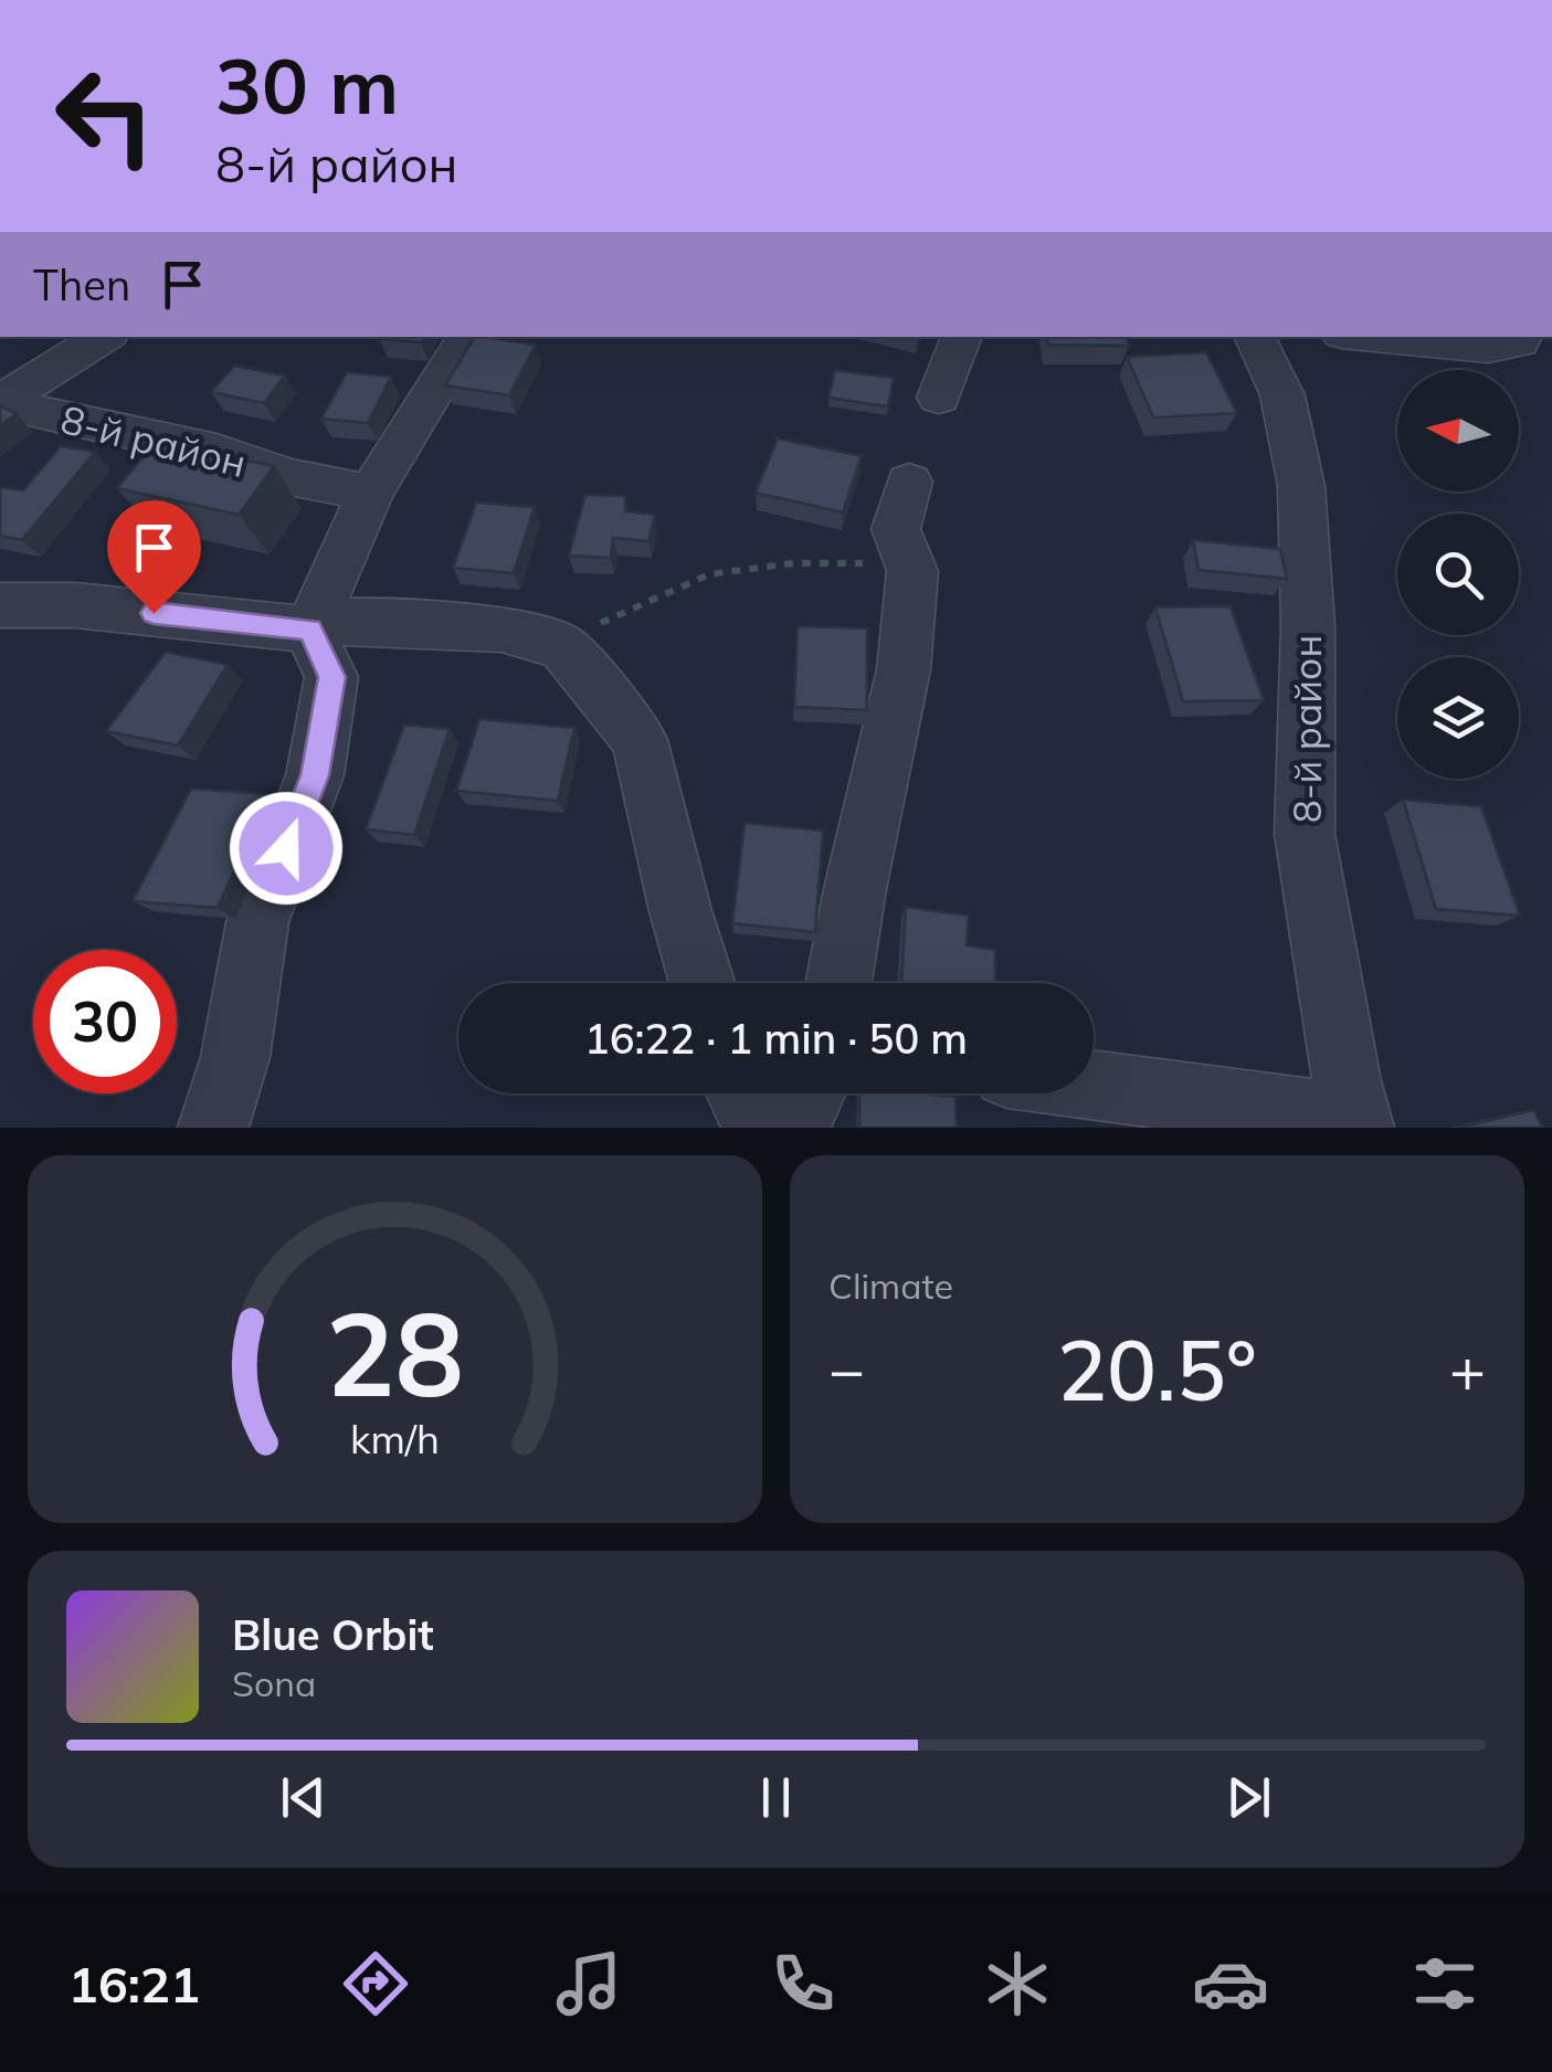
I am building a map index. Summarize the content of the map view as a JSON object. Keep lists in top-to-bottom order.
{
  "streets": {
    "street": ["8-й район"]
  },
  "north": "left",
  "page": {
    "turn": ["30 m", "8-й район"],
    "then": "Then",
    "limit": "30",
    "trip": "16:22 · 1 min · 50 m",
    "tile": "Climate",
    "heat": ["−", "20.5°", "+"],
    "song": ["Blue Orbit", "Sona"],
    "tabs": "16:21",
    "gauge": ["28", "km/h"]
  }
}
